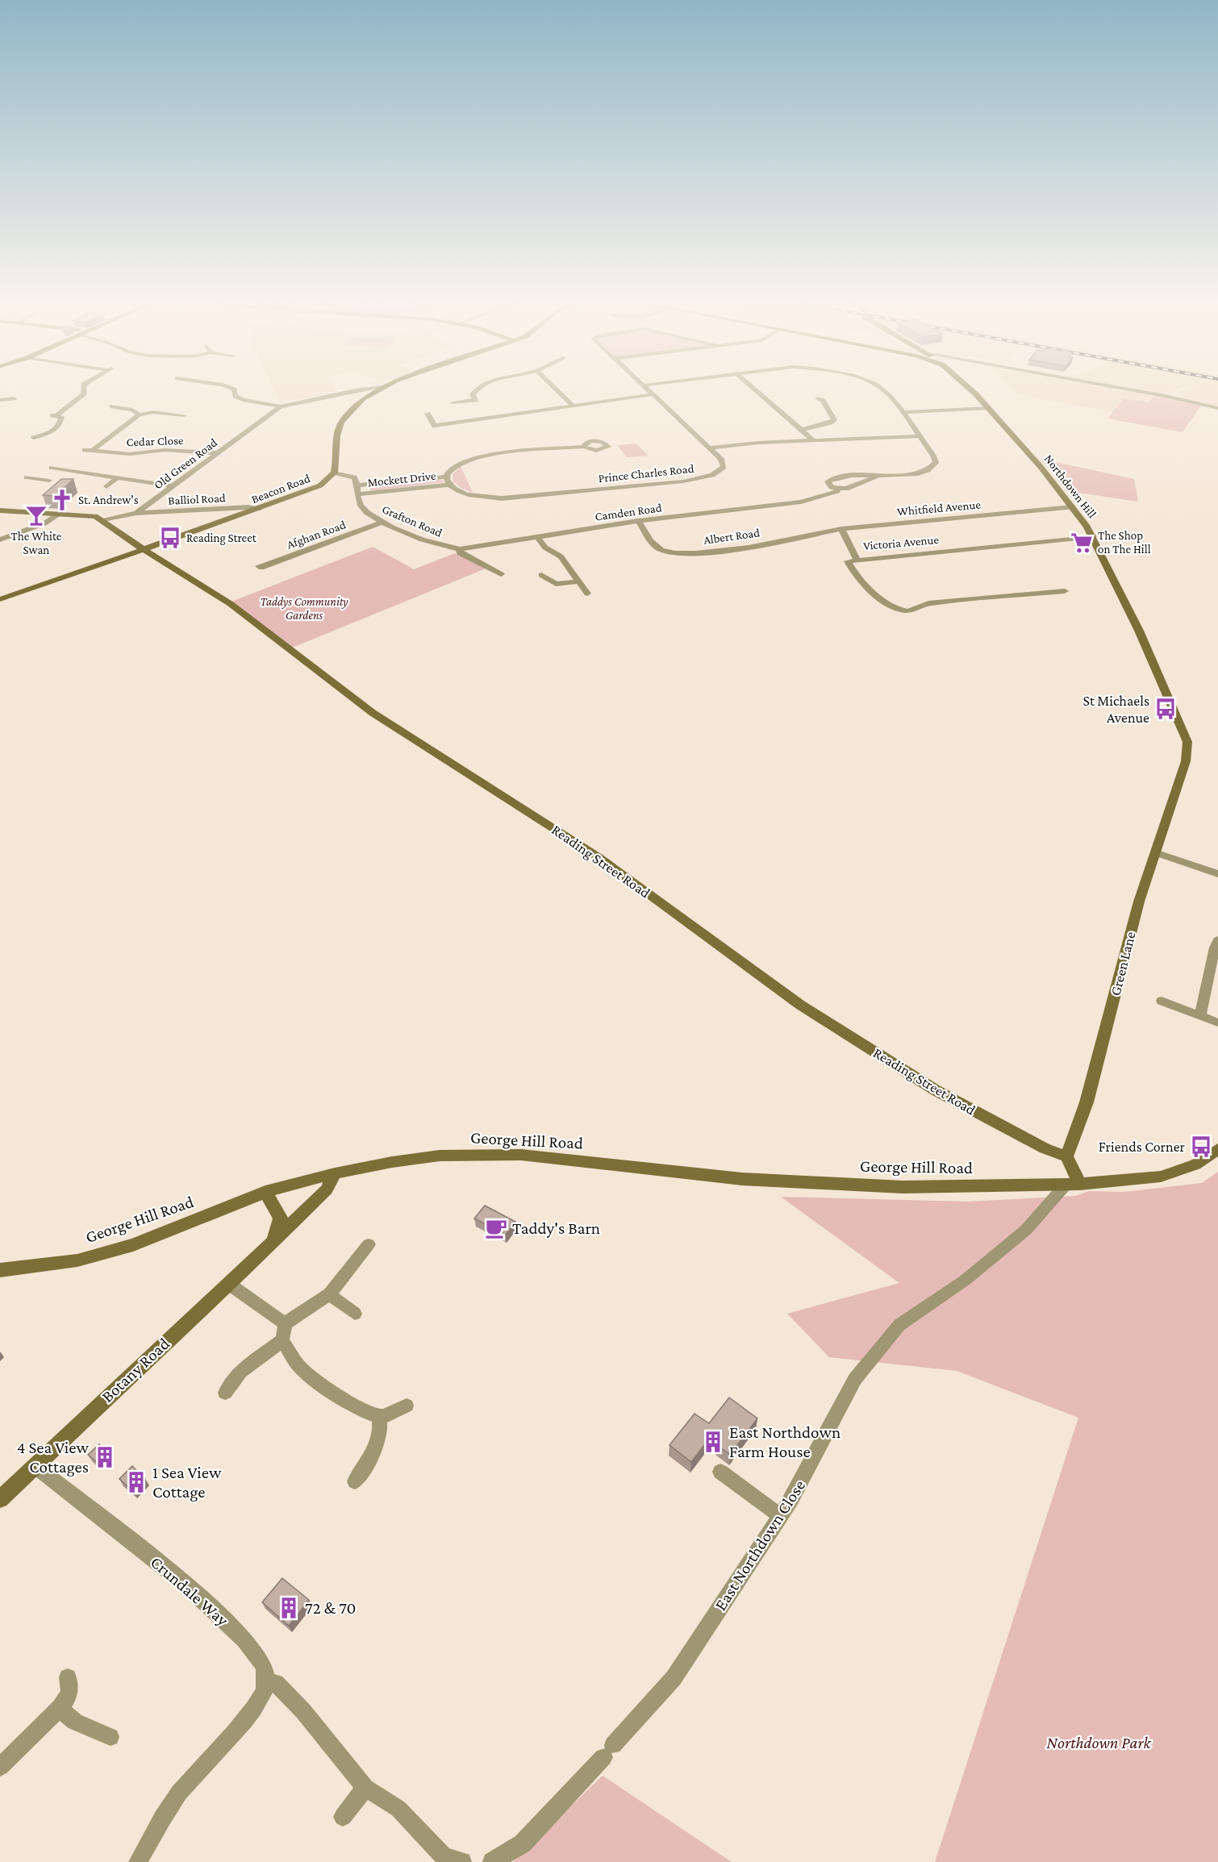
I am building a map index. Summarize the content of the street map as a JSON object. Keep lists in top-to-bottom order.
{
  "streets": {
    "street": [
      "Cedar Close",
      "Old Green Road",
      "Prince Charles Road",
      "Mockett Drive",
      "Northdown Hill",
      "Beacon Road",
      "Balliol Road",
      "Whitfield Avenue",
      "Camden Road",
      "Grafton Road",
      "Afghan Road",
      "Albert Road",
      "Victoria Avenue",
      "Reading Street Road",
      "Green Lane",
      "George Hill Road",
      "Botany Road",
      "East Northdown Close",
      "Crundale Way"
    ]
  },
  "crossings": [
    ["Cedar Close", "Old Green Road"],
    ["Old Green Road", "Balliol Road"],
    ["Prince Charles Road", "Mockett Drive"],
    ["Mockett Drive", "Grafton Road"],
    ["Northdown Hill", "Whitfield Avenue"],
    ["Northdown Hill", "Victoria Avenue"],
    ["Northdown Hill", "Green Lane"],
    ["Beacon Road", "Balliol Road"],
    ["Beacon Road", "Reading Street Road"],
    ["Whitfield Avenue", "Albert Road"],
    ["Camden Road", "Grafton Road"],
    ["Camden Road", "Albert Road"],
    ["Grafton Road", "Afghan Road"],
    ["Reading Street Road", "Green Lane"],
    ["George Hill Road", "Botany Road"],
    ["George Hill Road", "East Northdown Close"],
    ["Botany Road", "Crundale Way"]
  ],
  "parks": ["Taddys Community Gardens", "Northdown Park"],
  "places": {
    "church": ["St. Andrew's"],
    "bar": ["The White Swan"],
    "bus stop": ["Reading Street", "St Michaels Avenue", "Friends Corner"],
    "supermarket": ["The Shop on The Hill"],
    "cafe": ["Taddy's Barn"],
    "building": [
      "East Northdown Farm House",
      "4 Sea View Cottages",
      "1 Sea View Cottage",
      "72 & 70"
    ]
  }
}
